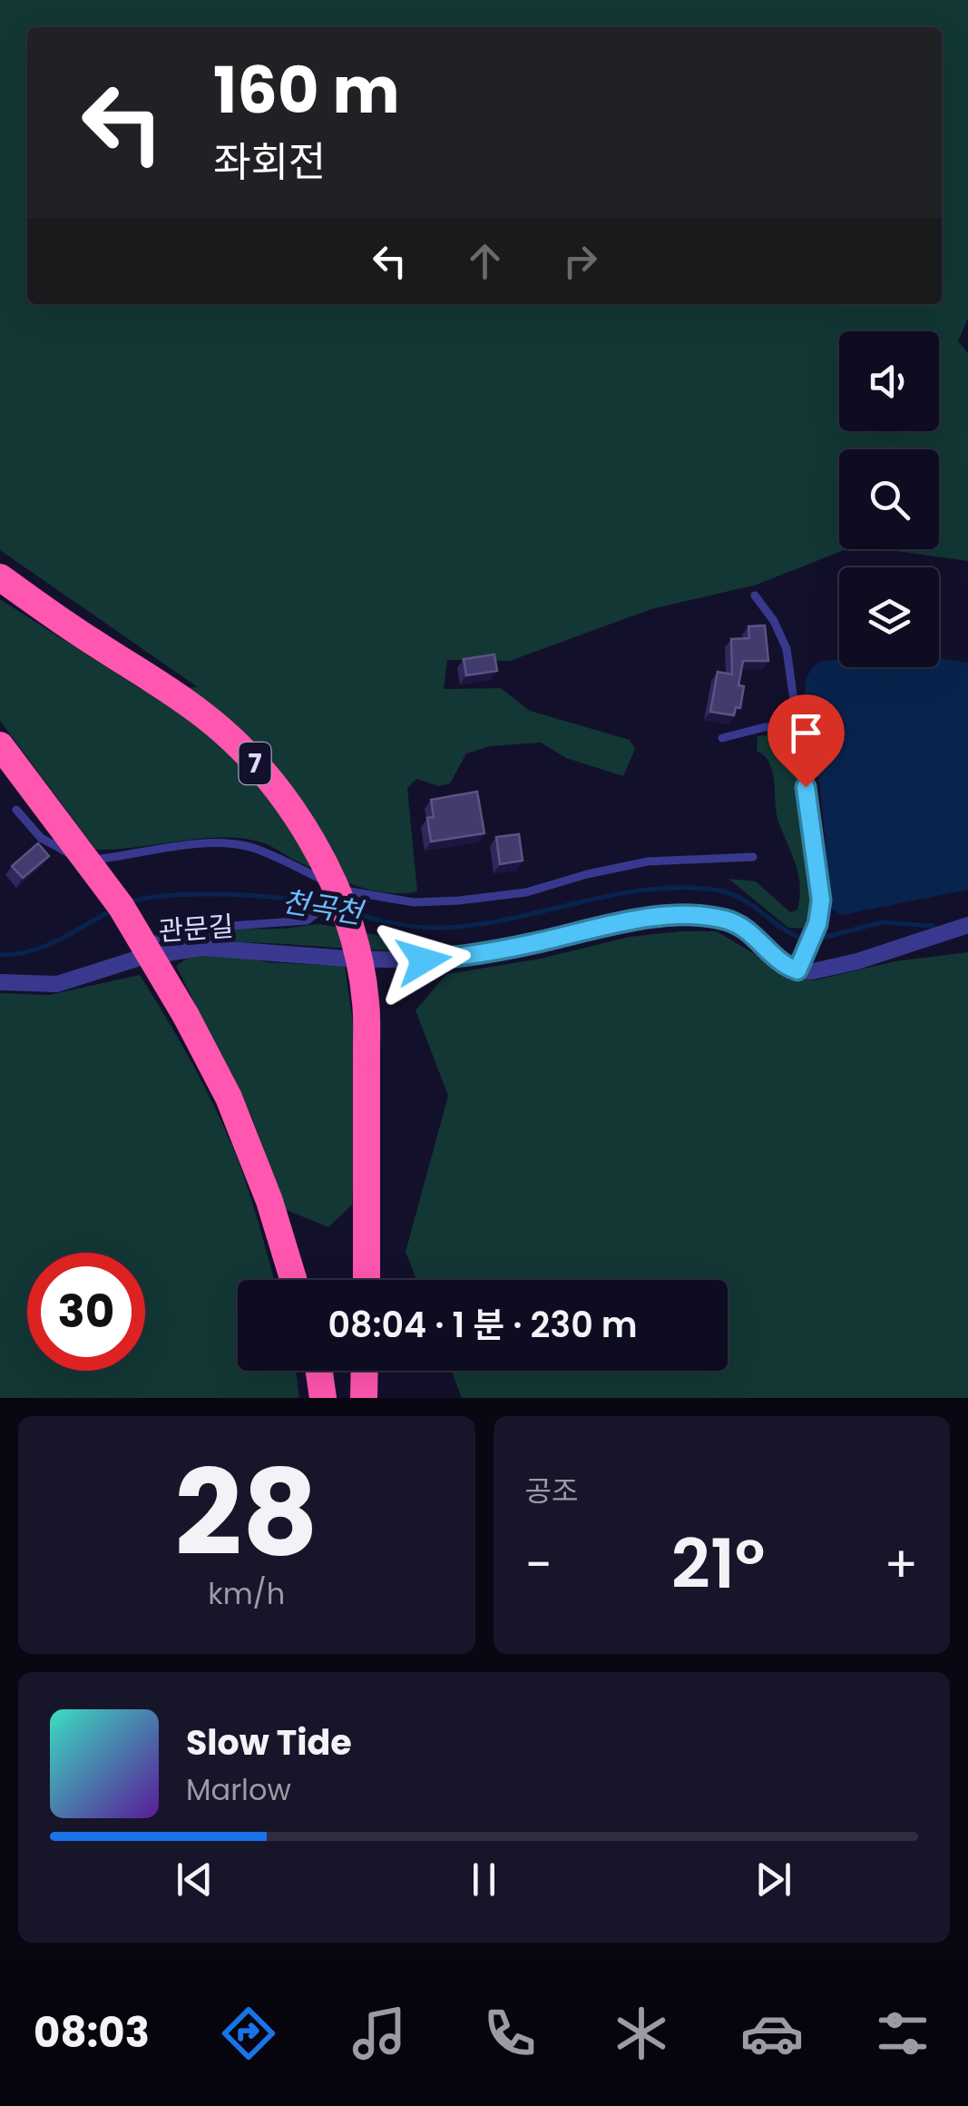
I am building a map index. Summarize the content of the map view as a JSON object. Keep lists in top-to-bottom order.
{
  "streets": {
    "highway": ["7"],
    "street": ["관문길"]
  },
  "water": ["천곡천"],
  "page": {
    "turn": ["160 m", "좌회전"],
    "limit": "30",
    "trip": "08:04 · 1 분 · 230 m",
    "tile": [
      ["28", "km/h"],
      "공조"
    ],
    "heat": ["−", "21°", "+"],
    "song": ["Slow Tide", "Marlow"],
    "tabs": "08:03"
  }
}
